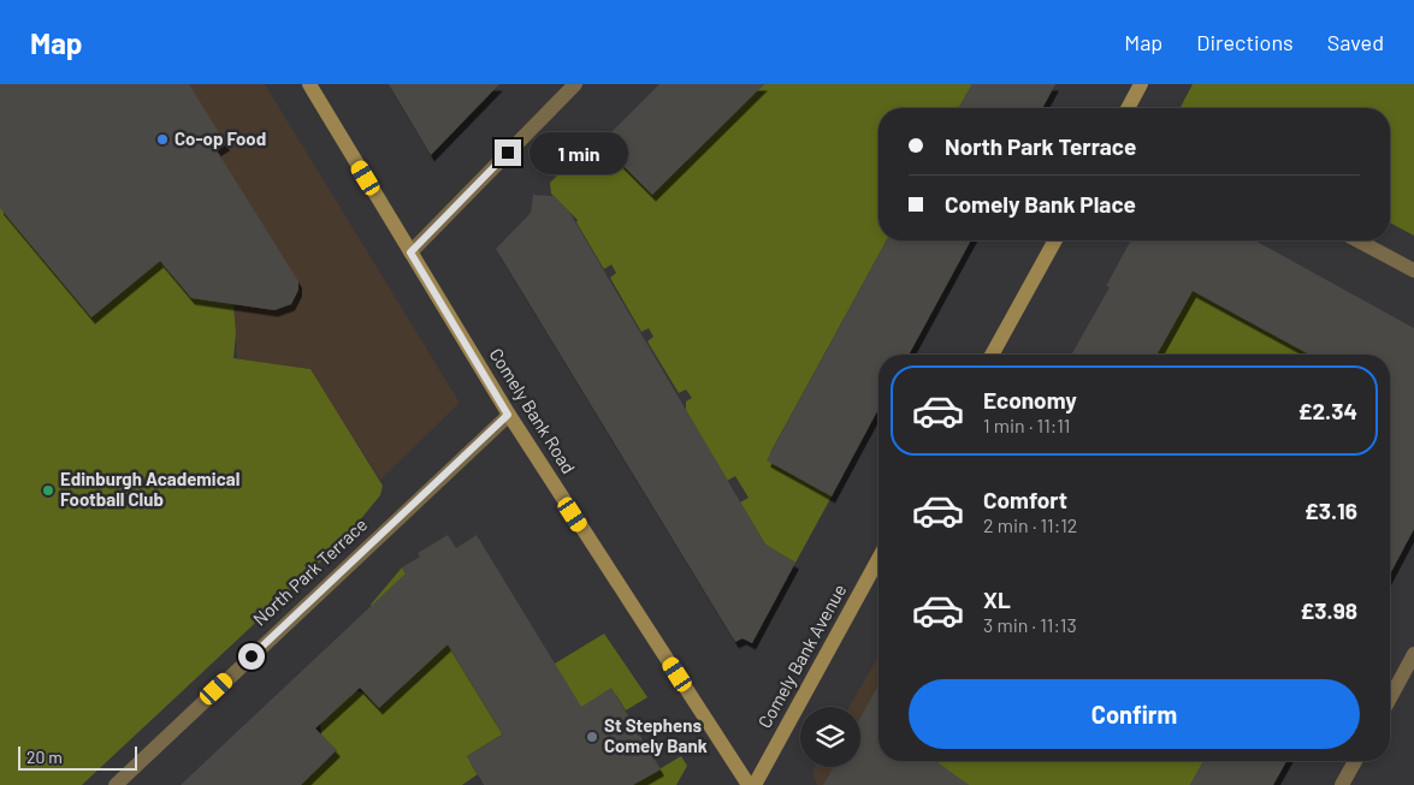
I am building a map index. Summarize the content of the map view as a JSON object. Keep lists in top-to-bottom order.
{
  "streets": {
    "main road": ["Comely Bank Road", "Comely Bank Avenue"],
    "street": ["North Park Terrace"]
  },
  "crossings": [
    ["Comely Bank Road", "North Park Terrace"]
  ],
  "places": ["Co-op Food", "Edinburgh Academical Football Club", "St Stephens Comely Bank"],
  "scale_bar": "20 m",
  "page": {
    "header": "Map",
    "nav": ["Map", "Directions", "Saved"],
    "banner": ["North Park Terrace", "Comely Bank Place"],
    "bubble": "1 min",
    "list": [
      {
        "name": "Economy",
        "note": "1 min · 11:11",
        "value": "£2.34"
      },
      {
        "name": "Comfort",
        "note": "2 min · 11:12",
        "value": "£3.16"
      },
      {
        "name": "XL",
        "note": "3 min · 11:13",
        "value": "£3.98"
      }
    ],
    "buttons": "Confirm",
    "scale": "20 m"
  }
}
